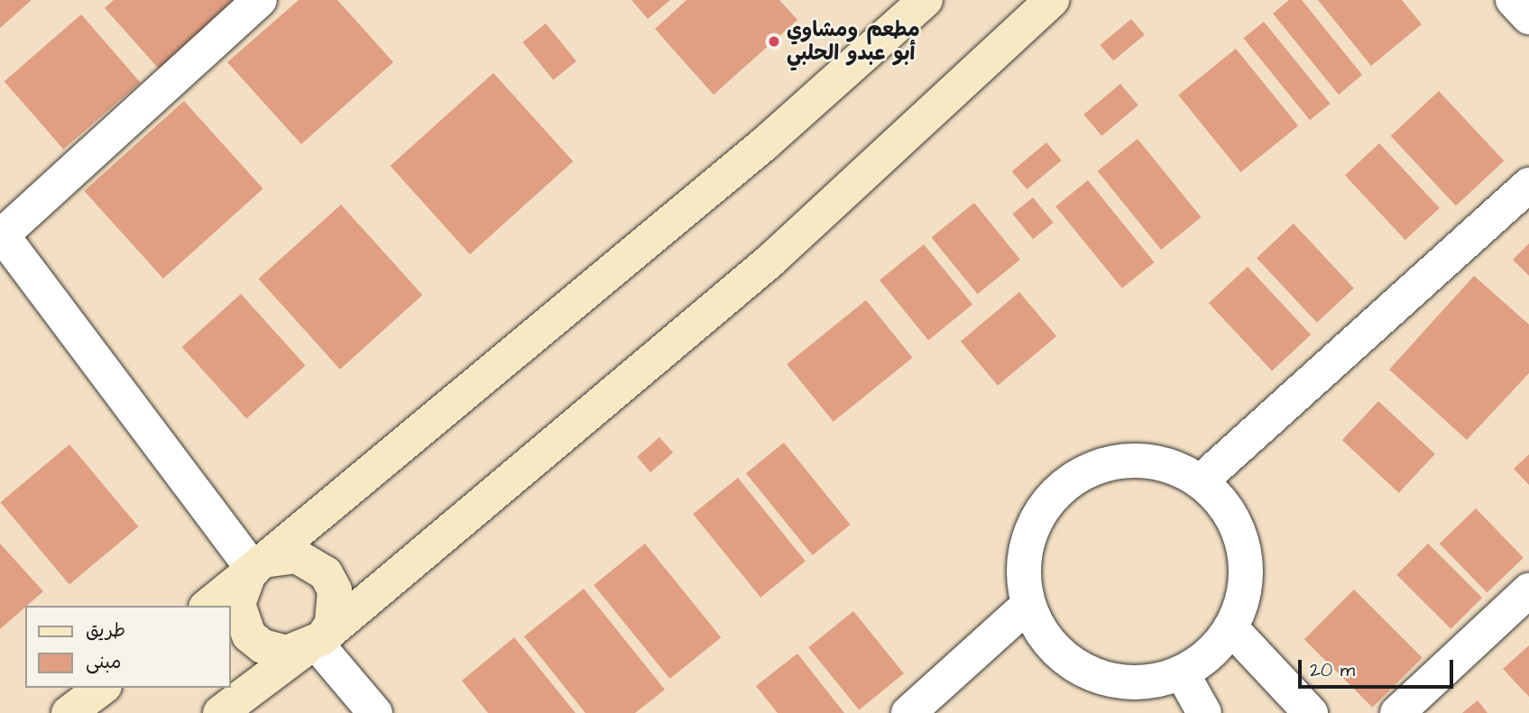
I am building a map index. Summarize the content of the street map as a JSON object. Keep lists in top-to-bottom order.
{
  "places": ["مطعم ومشاوي أبو عبدو الحلبي"],
  "legend": ["طريق", "مبنى"],
  "scale_bar": "20 m"
}
